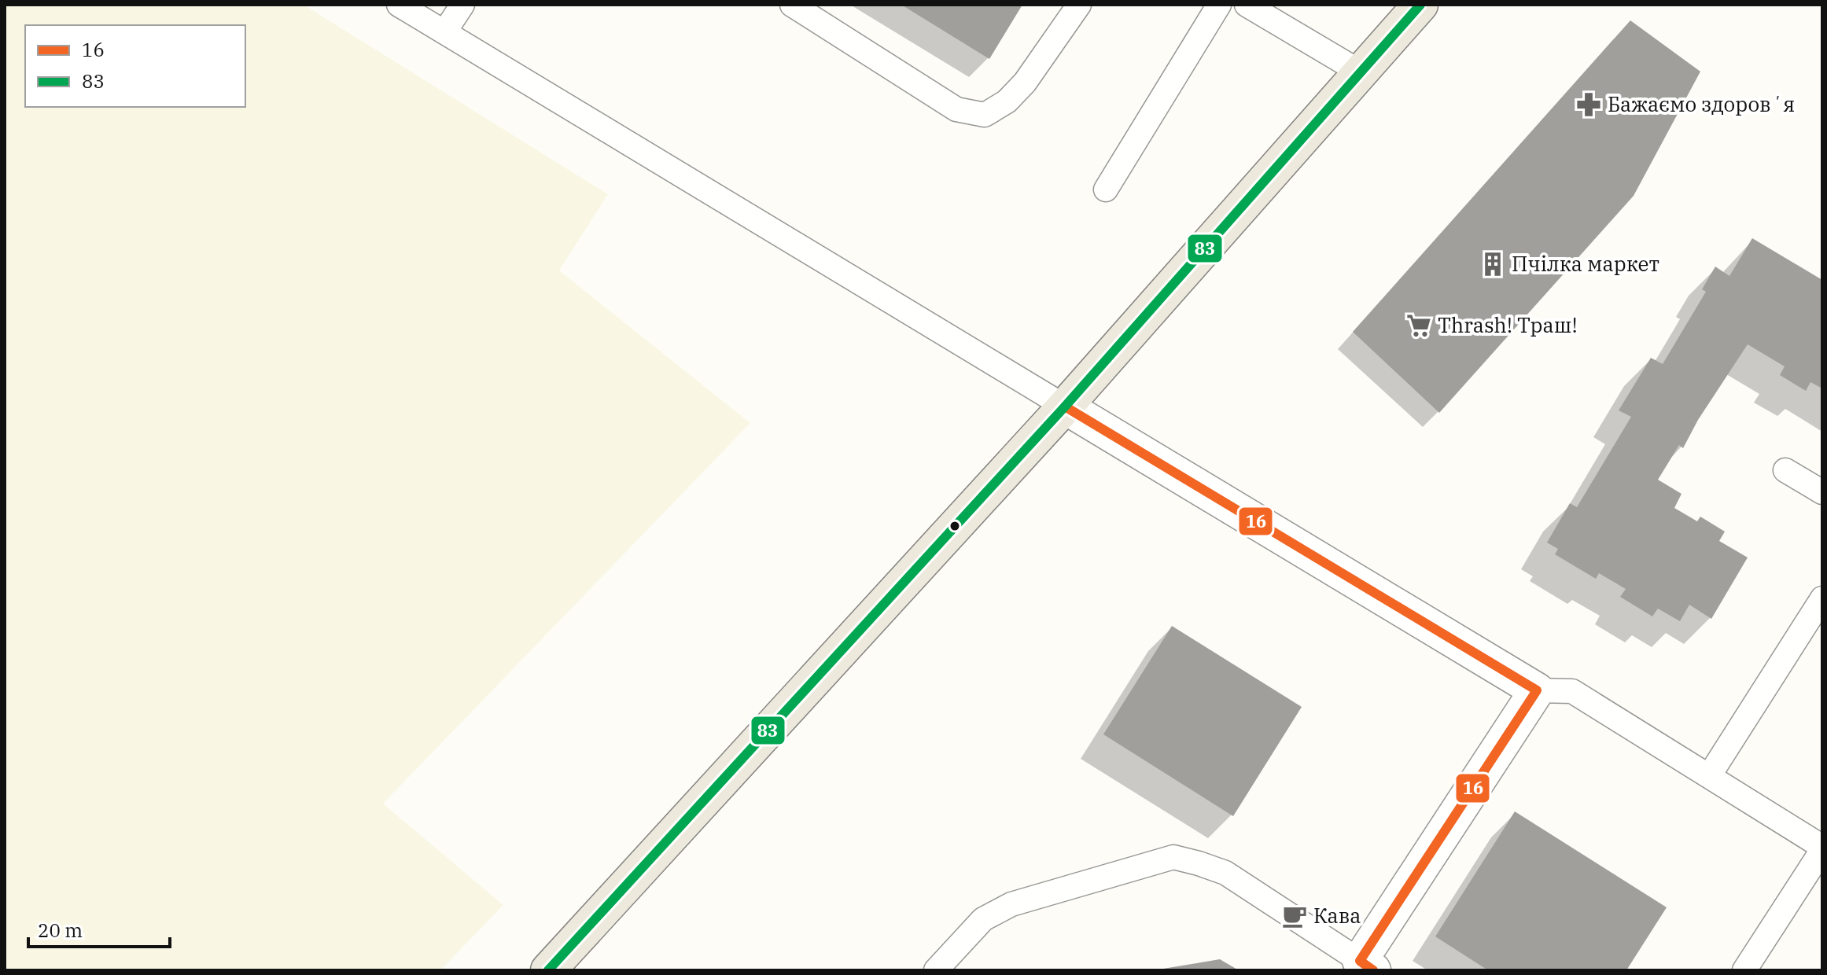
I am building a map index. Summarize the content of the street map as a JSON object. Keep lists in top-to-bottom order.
{
  "places": {
    "pharmacy": ["Бажаємо здоровʼя"],
    "building": ["Пчілка маркет"],
    "supermarket": ["Thrash! Траш!"],
    "cafe": ["Кава"]
  },
  "lines": ["transit line 83", "transit line 16"],
  "legend": ["16", "83"],
  "scale_bar": "20 m"
}
